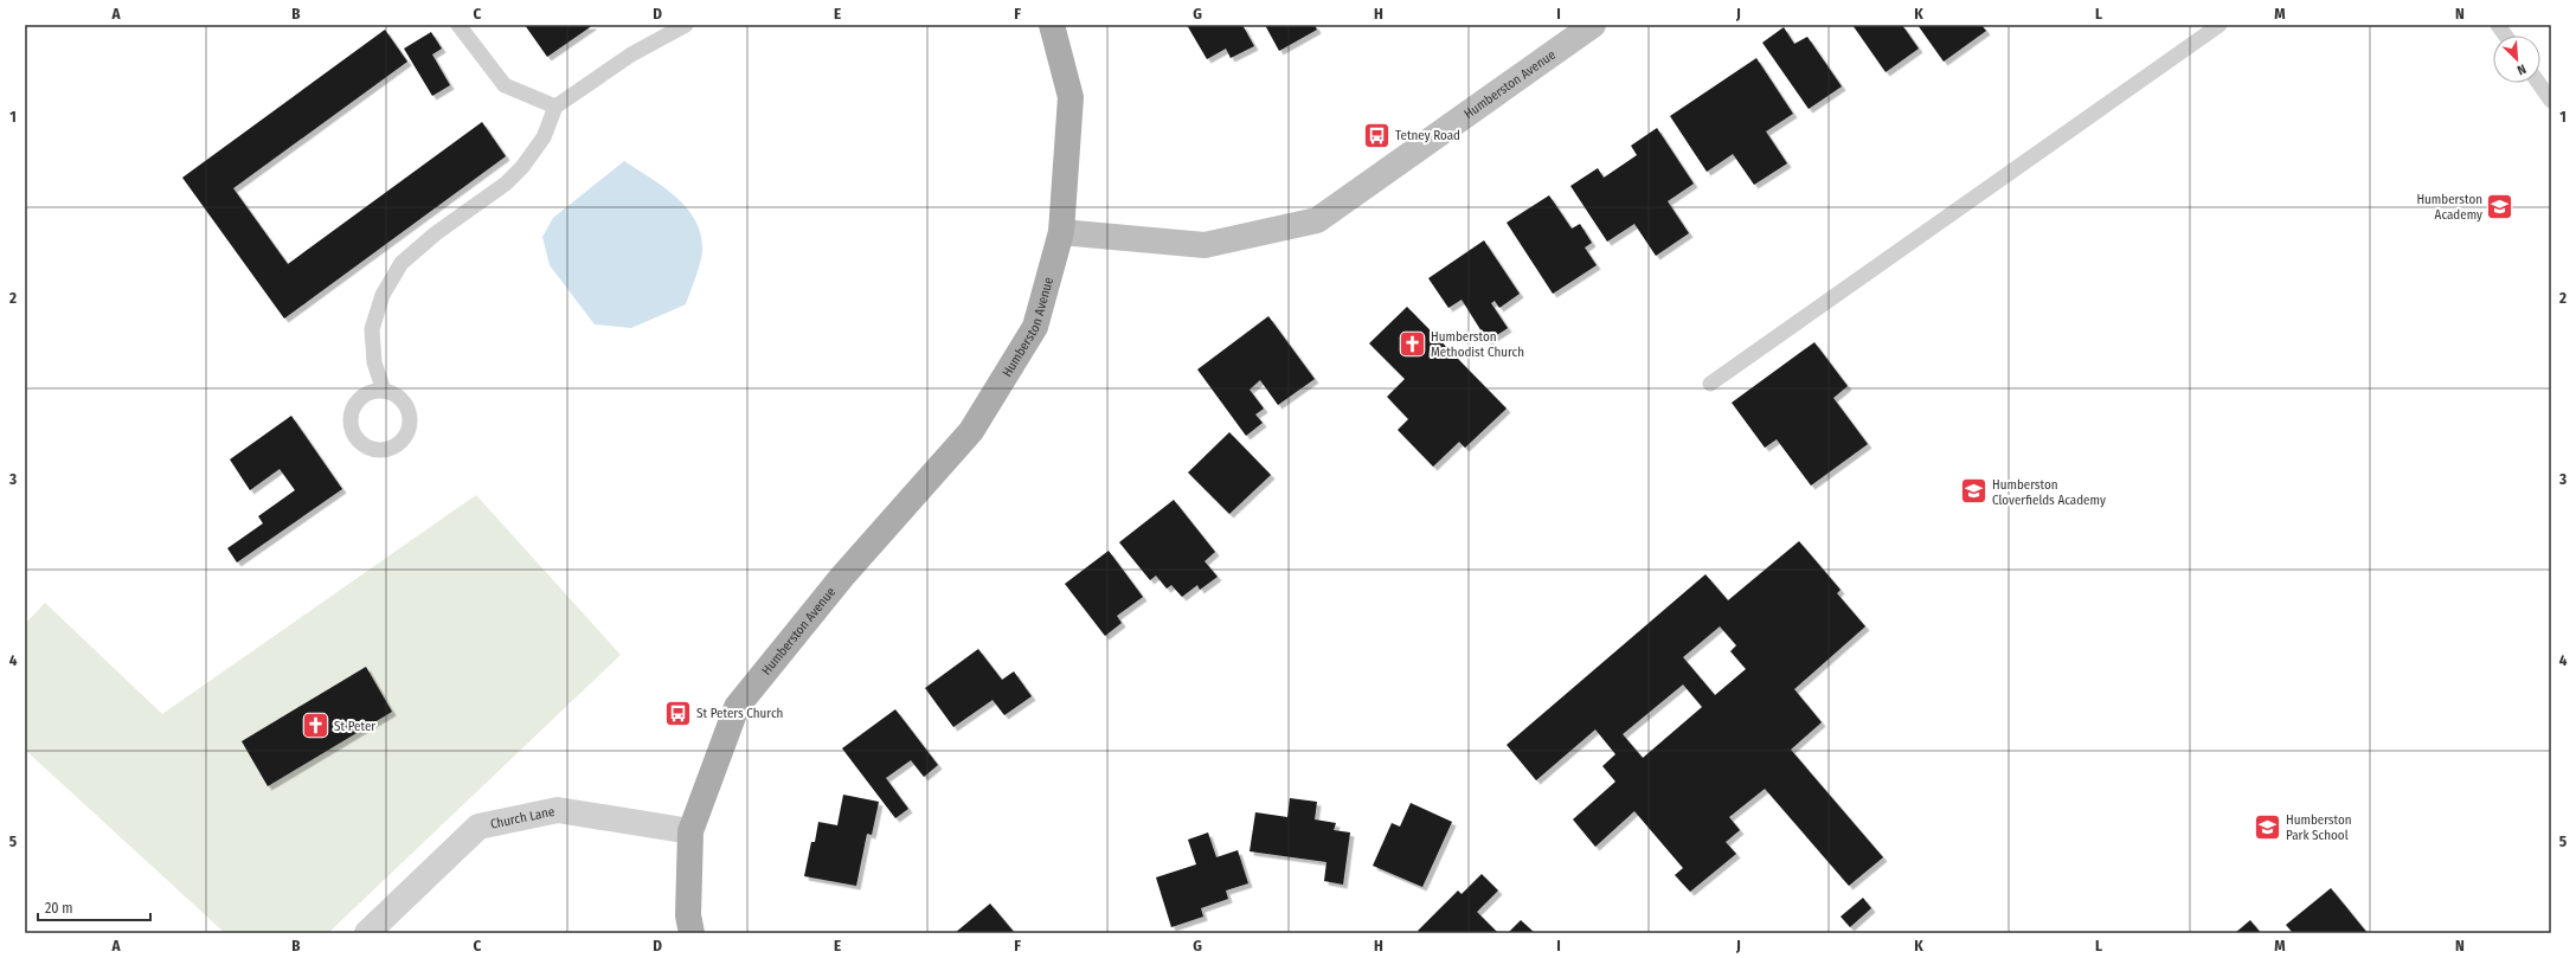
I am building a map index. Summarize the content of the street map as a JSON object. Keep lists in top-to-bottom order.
{
  "streets": {
    "main road": ["Humberston Avenue"],
    "street": ["Church Lane"]
  },
  "crossings": [
    ["Humberston Avenue", "Church Lane"]
  ],
  "places": {
    "bus stop": ["Tetney Road", "St Peters Church"],
    "school or university": ["Humberston Academy", "Humberston Cloverfields Academy", "Humberston Park School"],
    "church": ["Humberston Methodist Church", "St Peter"]
  },
  "scale_bar": "20 m",
  "north": "bottom right",
  "grid": {
    "columns": [
      "A",
      "B",
      "C",
      "D",
      "E",
      "F",
      "G",
      "H",
      "I",
      "J",
      "K",
      "L",
      "M",
      "N"
    ],
    "rows": [
      "1",
      "2",
      "3",
      "4",
      "5"
    ]
  }
}
